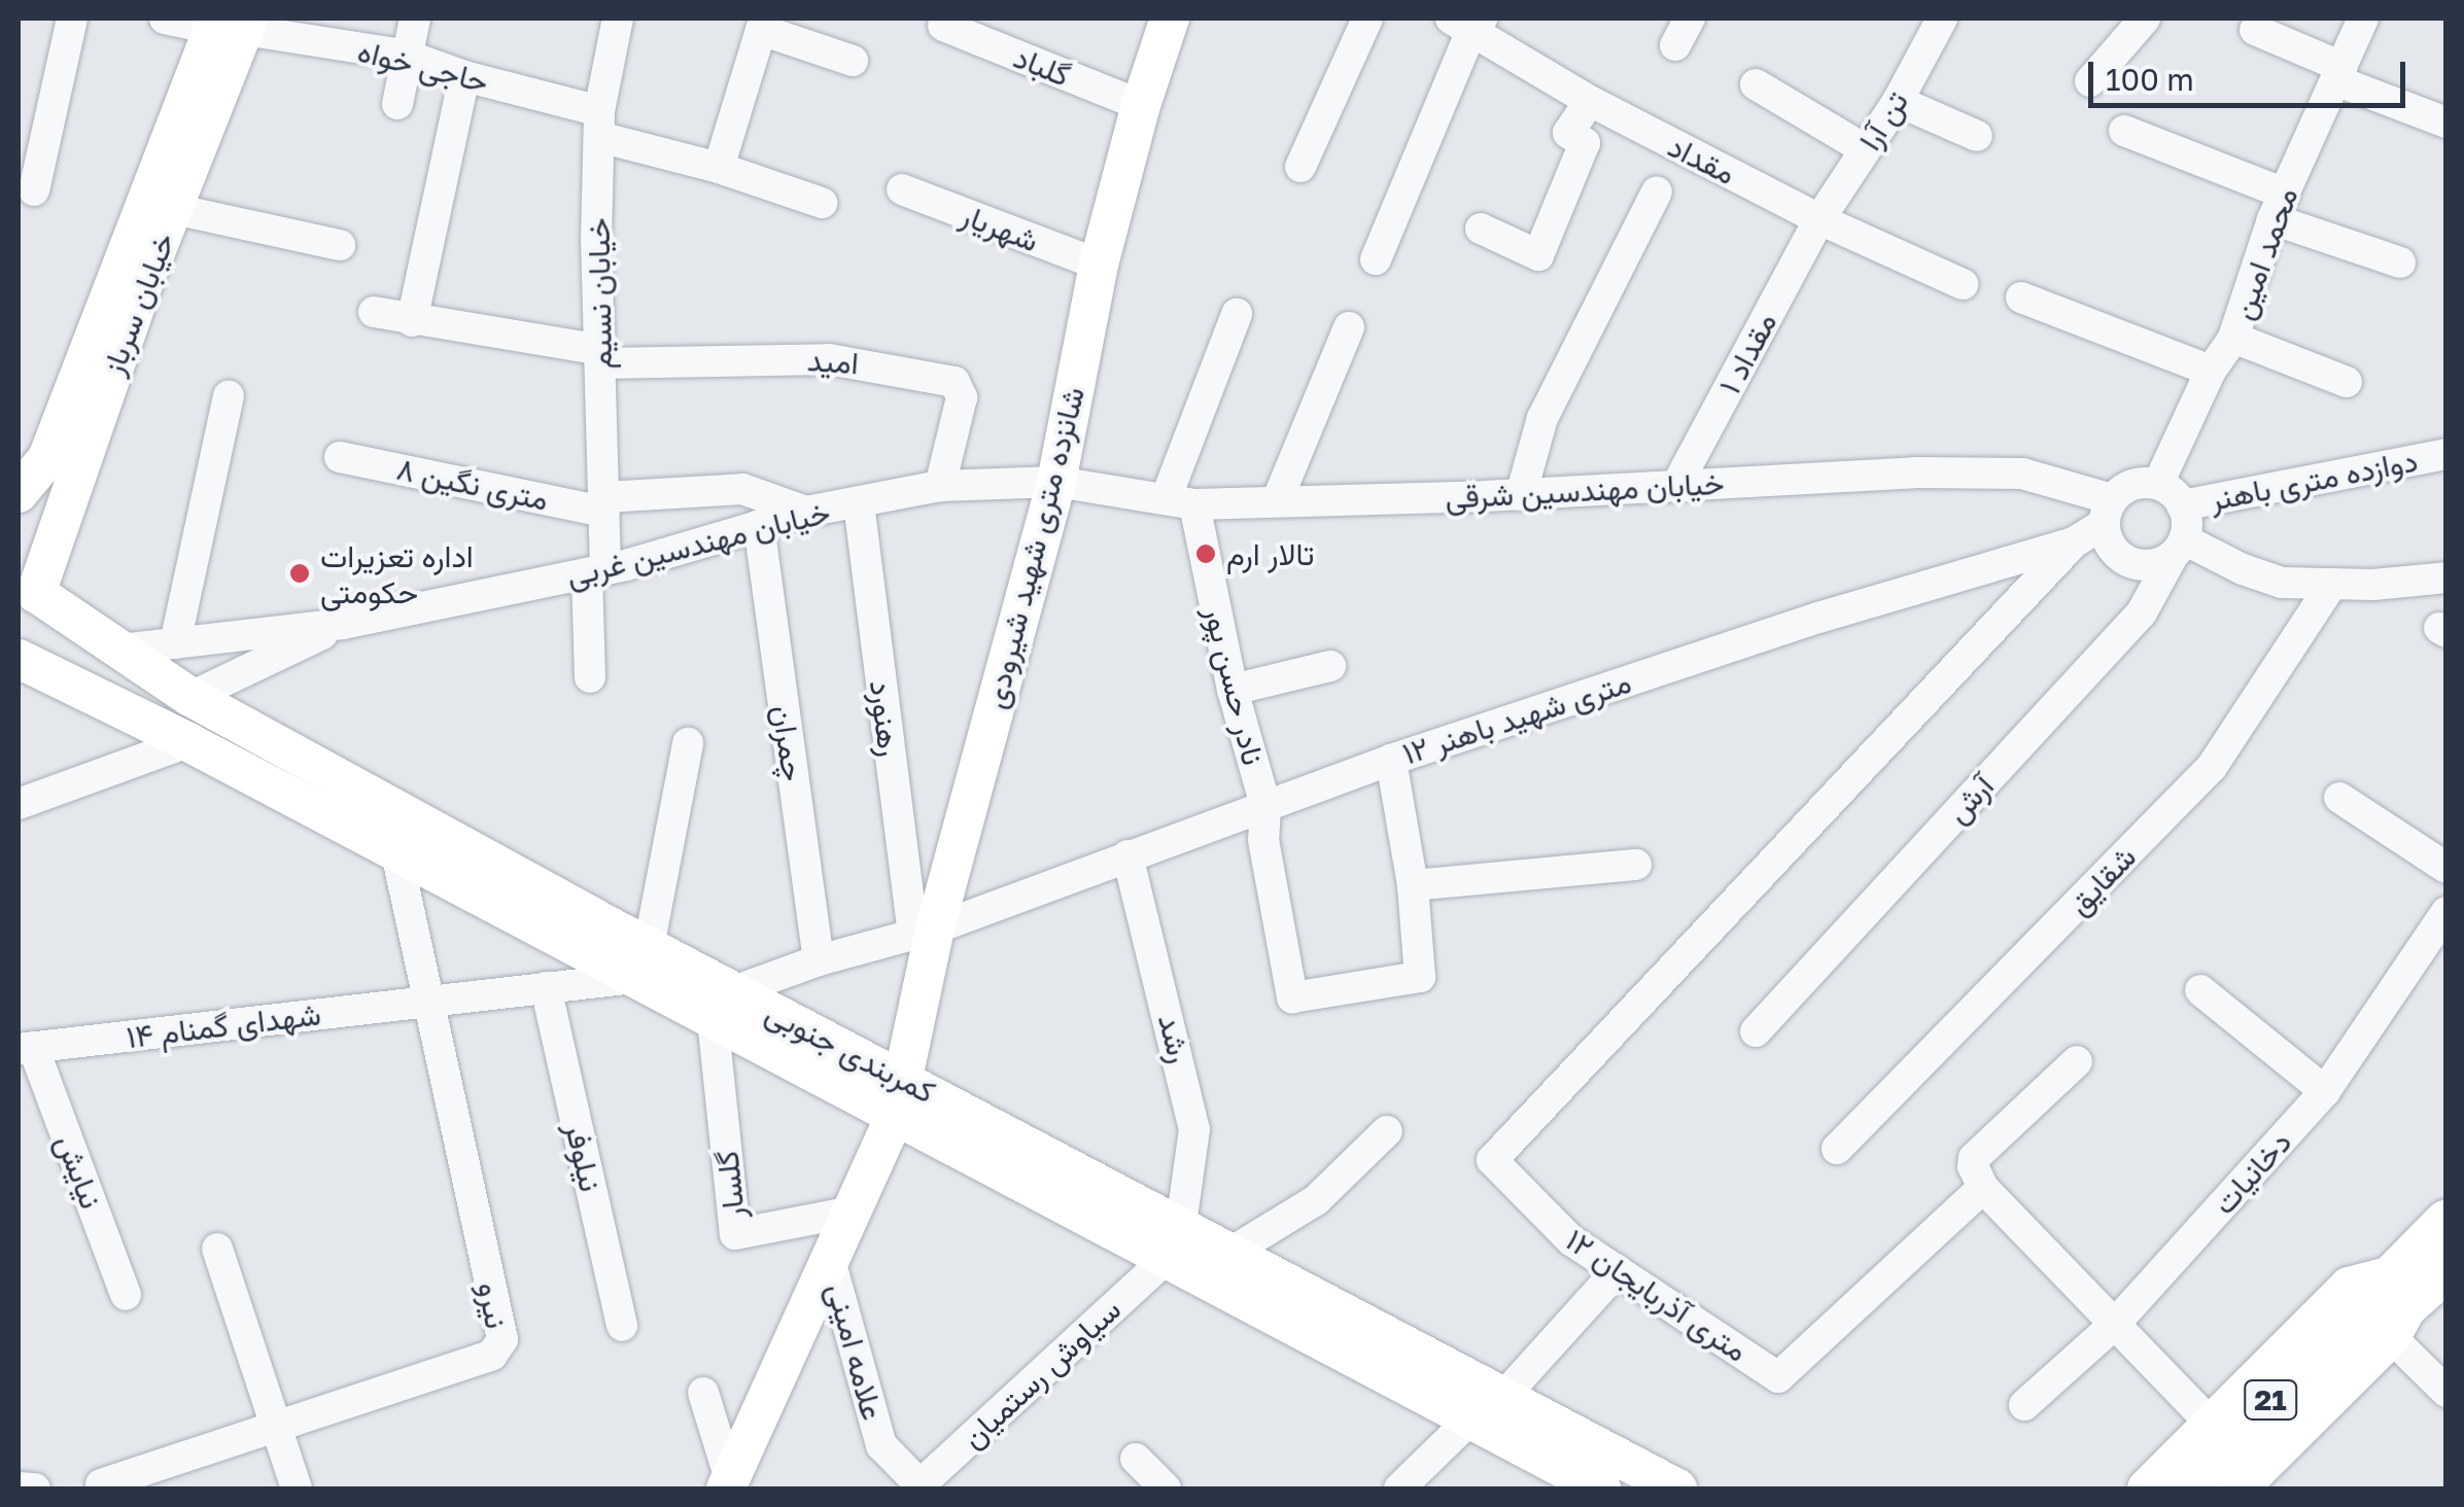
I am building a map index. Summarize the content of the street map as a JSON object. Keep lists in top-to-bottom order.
{
  "streets": {
    "highway": ["21"],
    "main road": ["خیابان سرباز", "شانزده متری شهید شیرودی", "کمربندی جنوبی"],
    "street": [
      "حاجی خواه",
      "گلباد",
      "تن آرا",
      "مقداد",
      "شهریار",
      "محمد امین",
      "خیابان نسیم",
      "مقداد ۱",
      "امید",
      "دوازده متری باهنر",
      "۸ متری نگین",
      "خیابان مهندسین شرقی",
      "خیابان مهندسین غربی",
      "نادر حسن پور",
      "۱۲ متری شهید باهنر",
      "رهنورد",
      "چمران",
      "آرش",
      "شقایق",
      "۱۴ شهدای گمنام",
      "رشد",
      "نیلوفر",
      "نیایش",
      "دخانیات",
      "گلسار",
      "۱۲ متری آذربایجان",
      "نیرو",
      "علامه امینی",
      "سیاوش رستمیان"
    ]
  },
  "crossings": [
    ["حاجی خواه", "خیابان نسیم"],
    ["حاجی خواه", "خیابان سرباز"],
    ["گلباد", "شانزده متری شهید شیرودی"],
    ["تن آرا", "مقداد"],
    ["تن آرا", "مقداد ۱"],
    ["مقداد", "مقداد ۱"],
    ["شهریار", "شانزده متری شهید شیرودی"],
    ["محمد امین", "دوازده متری باهنر"],
    ["محمد امین", "خیابان مهندسین شرقی"],
    ["محمد امین", "۱۲ متری شهید باهنر"],
    ["محمد امین", "آرش"],
    ["خیابان نسیم", "امید"],
    ["خیابان نسیم", "۸ متری نگین"],
    ["خیابان نسیم", "خیابان مهندسین غربی"],
    ["خیابان سرباز", "کمربندی جنوبی"],
    ["مقداد ۱", "خیابان مهندسین شرقی"],
    ["امید", "خیابان مهندسین غربی"],
    ["دوازده متری باهنر", "خیابان مهندسین شرقی"],
    ["دوازده متری باهنر", "۱۲ متری شهید باهنر"],
    ["دوازده متری باهنر", "آرش"],
    ["۸ متری نگین", "خیابان مهندسین غربی"],
    ["خیابان مهندسین شرقی", "خیابان مهندسین غربی"],
    ["خیابان مهندسین شرقی", "شانزده متری شهید شیرودی"],
    ["خیابان مهندسین شرقی", "نادر حسن پور"],
    ["خیابان مهندسین شرقی", "۱۲ متری شهید باهنر"],
    ["خیابان مهندسین شرقی", "آرش"],
    ["خیابان مهندسین غربی", "شانزده متری شهید شیرودی"],
    ["خیابان مهندسین غربی", "رهنورد"],
    ["خیابان مهندسین غربی", "چمران"],
    ["شانزده متری شهید شیرودی", "۱۲ متری شهید باهنر"],
    ["شانزده متری شهید شیرودی", "رهنورد"],
    ["شانزده متری شهید شیرودی", "کمربندی جنوبی"],
    ["شانزده متری شهید شیرودی", "گلسار"],
    ["شانزده متری شهید شیرودی", "علامه امینی"],
    ["نادر حسن پور", "۱۲ متری شهید باهنر"],
    ["۱۲ متری شهید باهنر", "رهنورد"],
    ["۱۲ متری شهید باهنر", "چمران"],
    ["۱۲ متری شهید باهنر", "آرش"],
    ["۱۲ متری شهید باهنر", "رشد"],
    ["۱۲ متری شهید باهنر", "کمربندی جنوبی"],
    ["۱۲ متری شهید باهنر", "گلسار"],
    ["۱۲ متری شهید باهنر", "۱۲ متری آذربایجان"],
    ["۱۴ شهدای گمنام", "کمربندی جنوبی"],
    ["۱۴ شهدای گمنام", "نیلوفر"],
    ["۱۴ شهدای گمنام", "نیایش"],
    ["۱۴ شهدای گمنام", "نیرو"],
    ["رشد", "کمربندی جنوبی"],
    ["کمربندی جنوبی", "گلسار"],
    ["کمربندی جنوبی", "نیرو"],
    ["کمربندی جنوبی", "سیاوش رستمیان"],
    ["علامه امینی", "سیاوش رستمیان"]
  ],
  "places": ["تالار ارم", "اداره تعزیرات حکومتی"],
  "scale_bar": "100 m"
}
